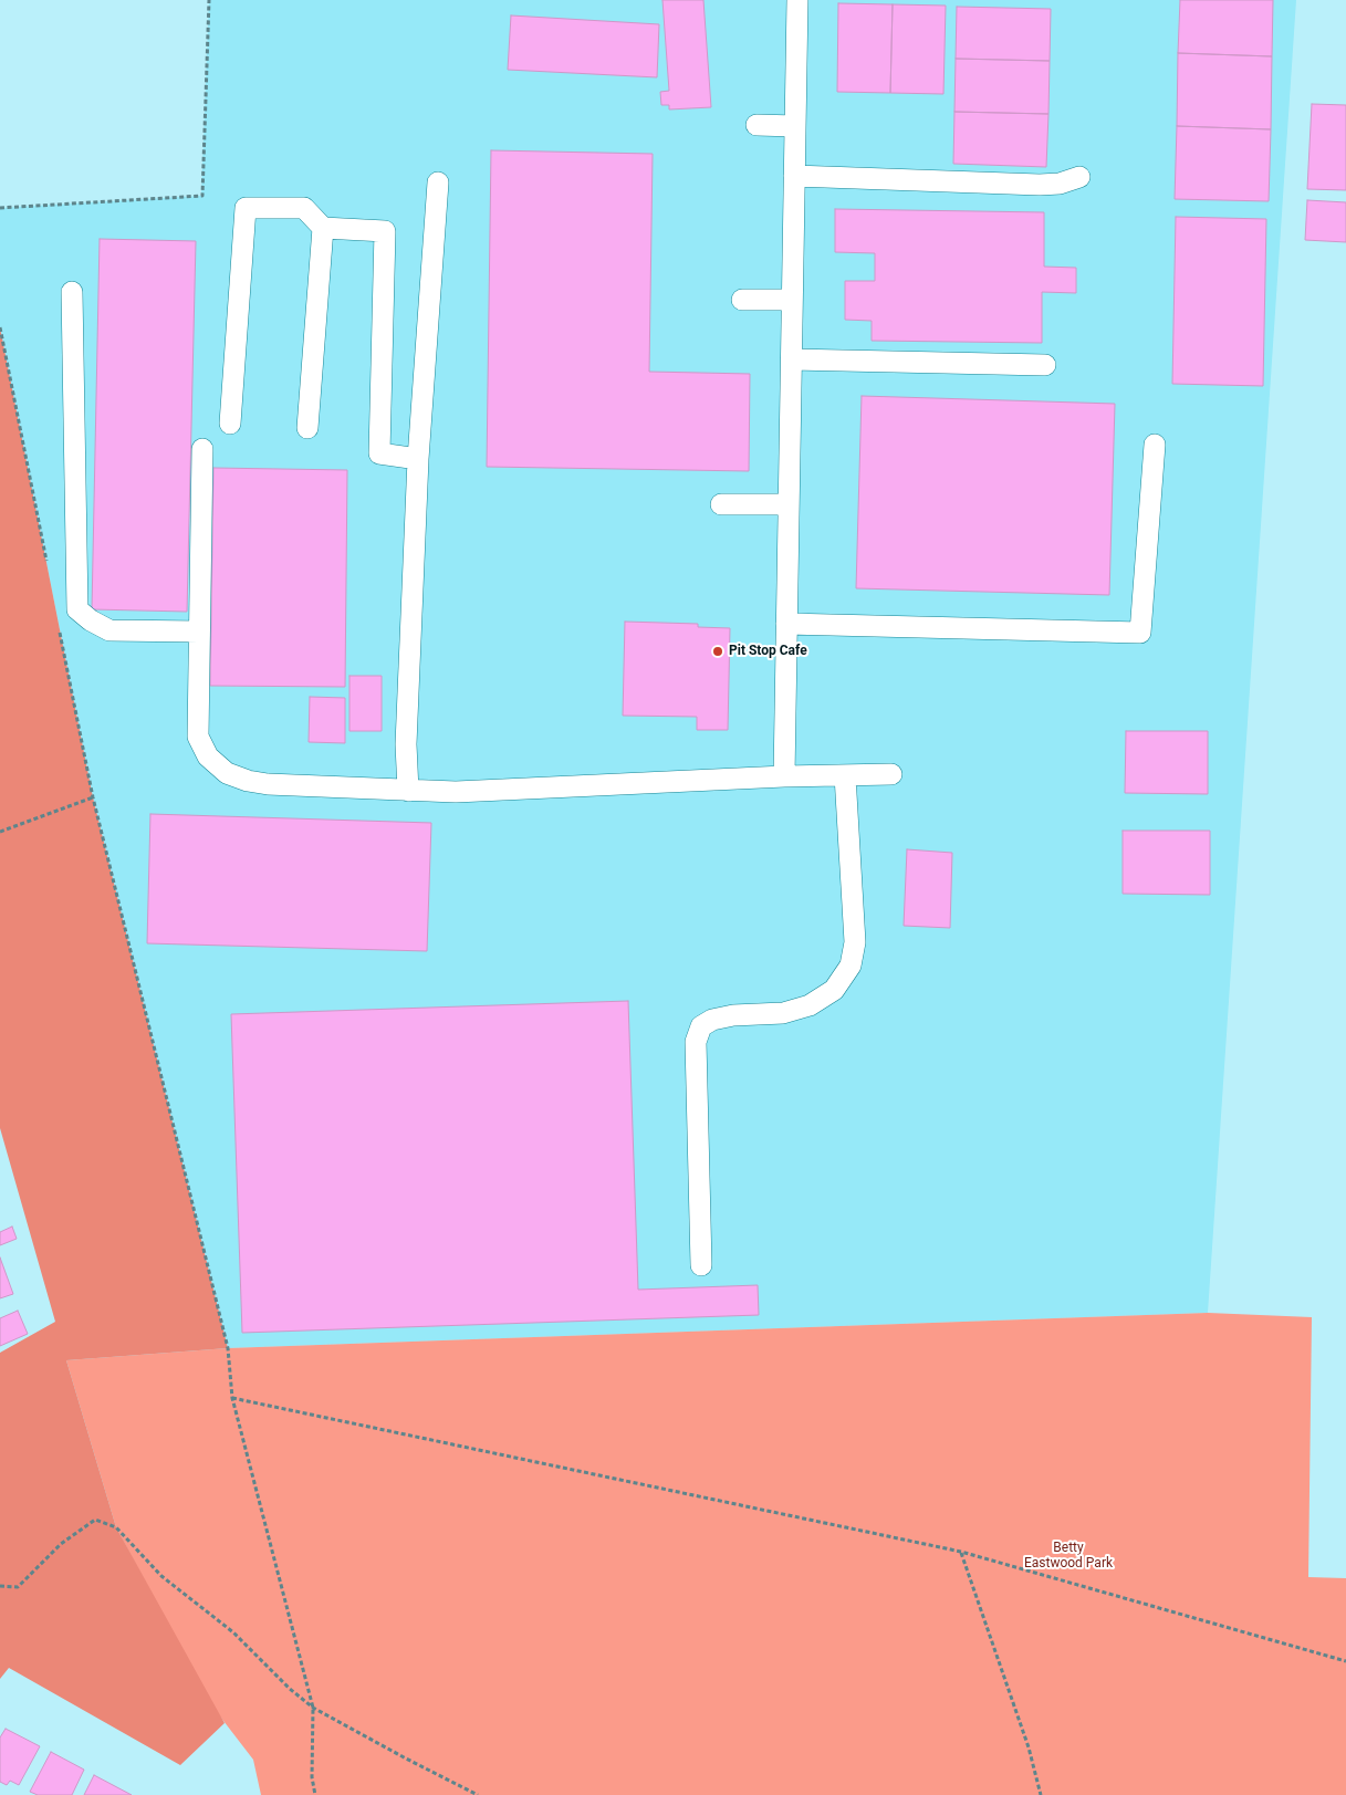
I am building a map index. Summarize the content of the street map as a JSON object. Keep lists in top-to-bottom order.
{
  "parks": ["Betty Eastwood Park"],
  "places": ["Pit Stop Cafe"]
}
